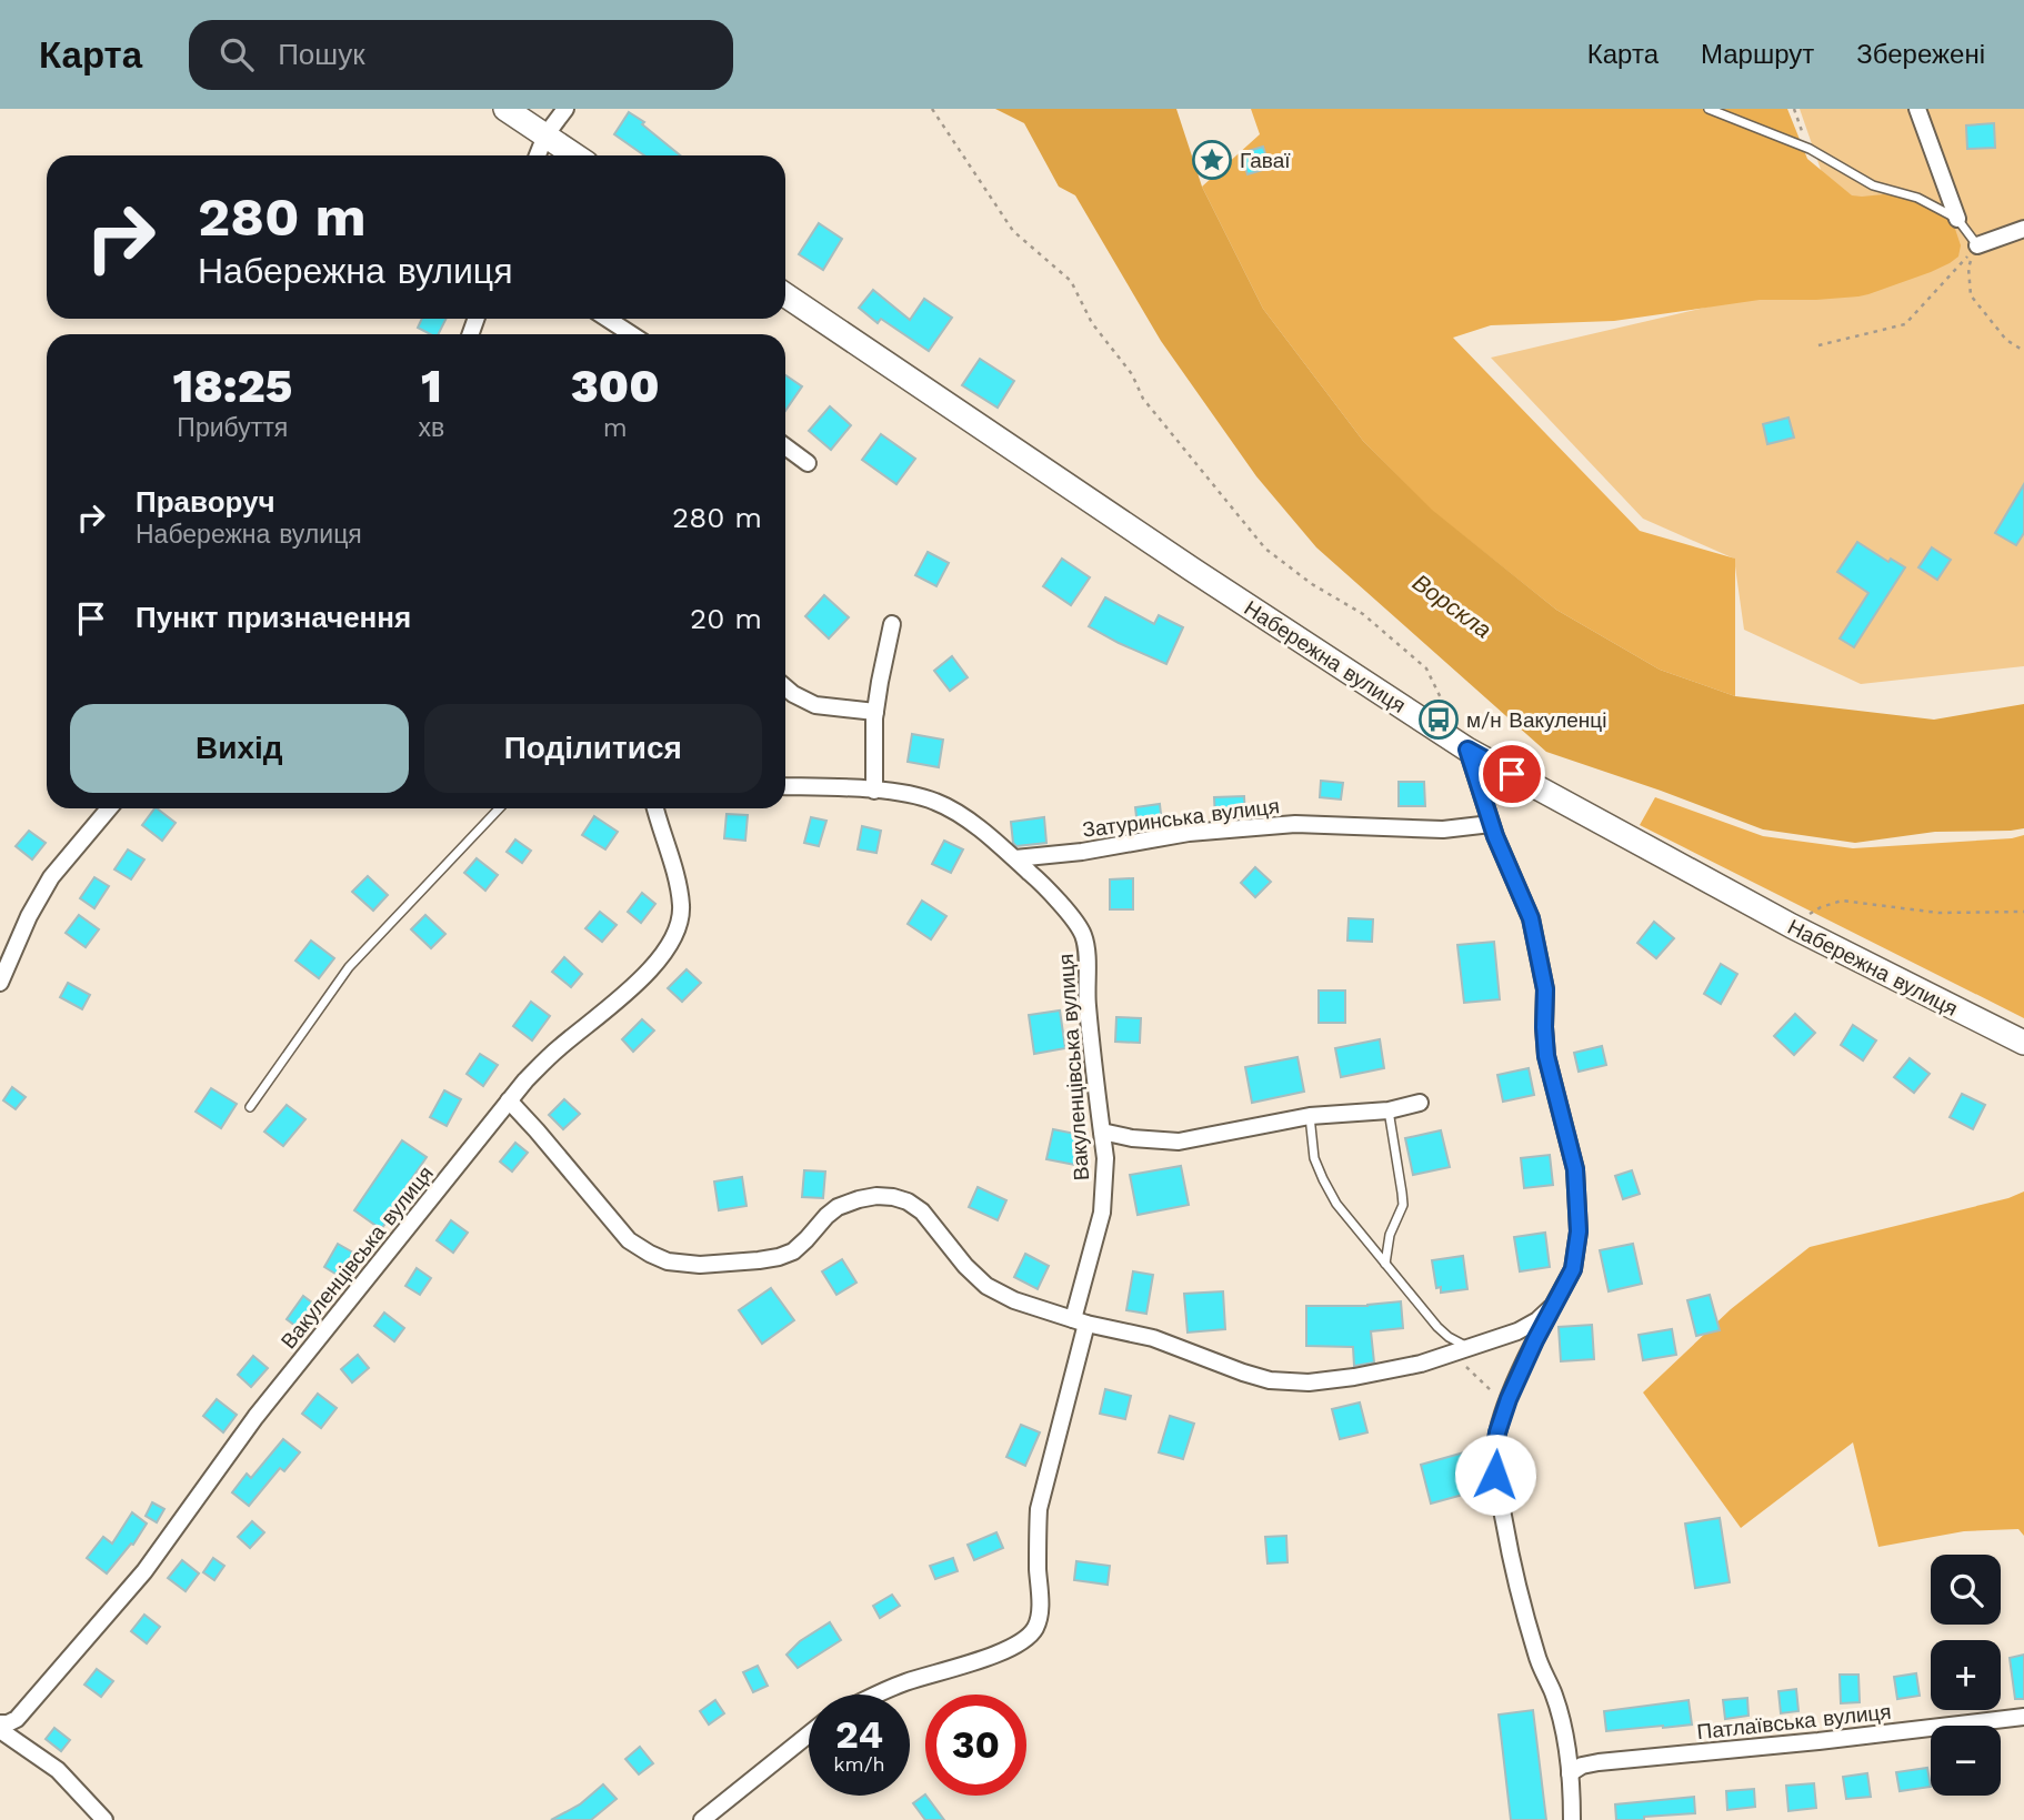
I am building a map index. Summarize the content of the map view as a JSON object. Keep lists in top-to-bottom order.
{
  "streets": {
    "street": [
      "Набережна вулиця",
      "Затуринська вулиця",
      "Вакуленцівська вулиця",
      "Патлаївська вулиця"
    ]
  },
  "crossings": [
    ["Затуринська вулиця", "Вакуленцівська вулиця"]
  ],
  "water": ["Ворскла"],
  "places": {
    "place": ["Гаваї"],
    "bus stop": ["м/н Вакуленці"]
  },
  "page": {
    "header": "Карта",
    "search": "Пошук",
    "nav": ["Карта", "Маршрут", "Збережені"],
    "turn": ["280 m", "Набережна вулиця"],
    "eta": [
      "18:25",
      "Прибуття",
      "1",
      "хв",
      "300",
      "m"
    ],
    "list": [
      {
        "name": "Праворуч",
        "note": "Набережна вулиця",
        "value": "280 m"
      },
      {
        "name": "Пункт призначення",
        "value": "20 m"
      }
    ],
    "buttons": ["Вихід", "Поділитися"],
    "map_buttons": ["+", "−"],
    "speed": "24 km/h",
    "limit": "30"
  }
}
